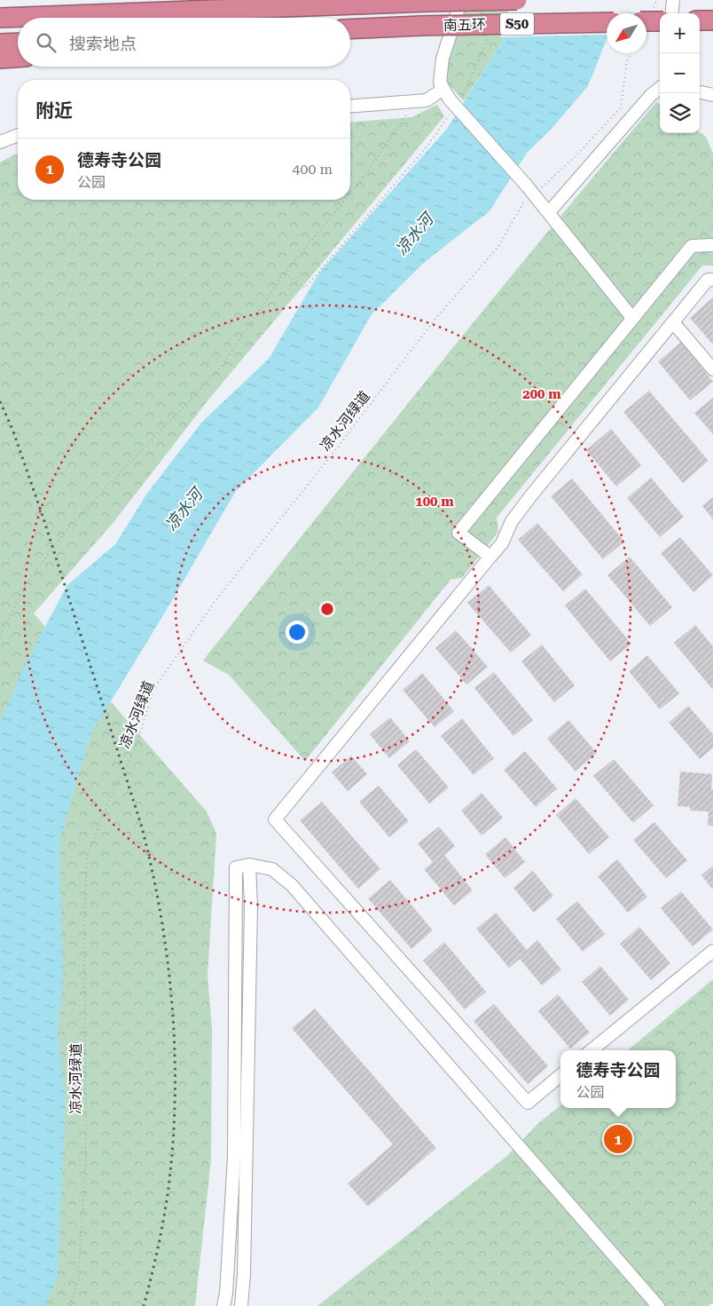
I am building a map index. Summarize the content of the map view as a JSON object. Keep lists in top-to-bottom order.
{
  "streets": {
    "highway": ["S50", "南五环"],
    "path": ["凉水河绿道"]
  },
  "water": ["凉水河"],
  "north": "bottom left",
  "page": {
    "map_buttons": ["+", "−"],
    "search": "搜索地点",
    "heading": "附近",
    "list": [
      {
        "mark": "1",
        "name": "德寿寺公园",
        "note": "公园",
        "value": "400 m"
      }
    ],
    "popup": ["德寿寺公园", "公园"],
    "pins": "1"
  },
  "rings": ["200 m", "100 m"]
}
